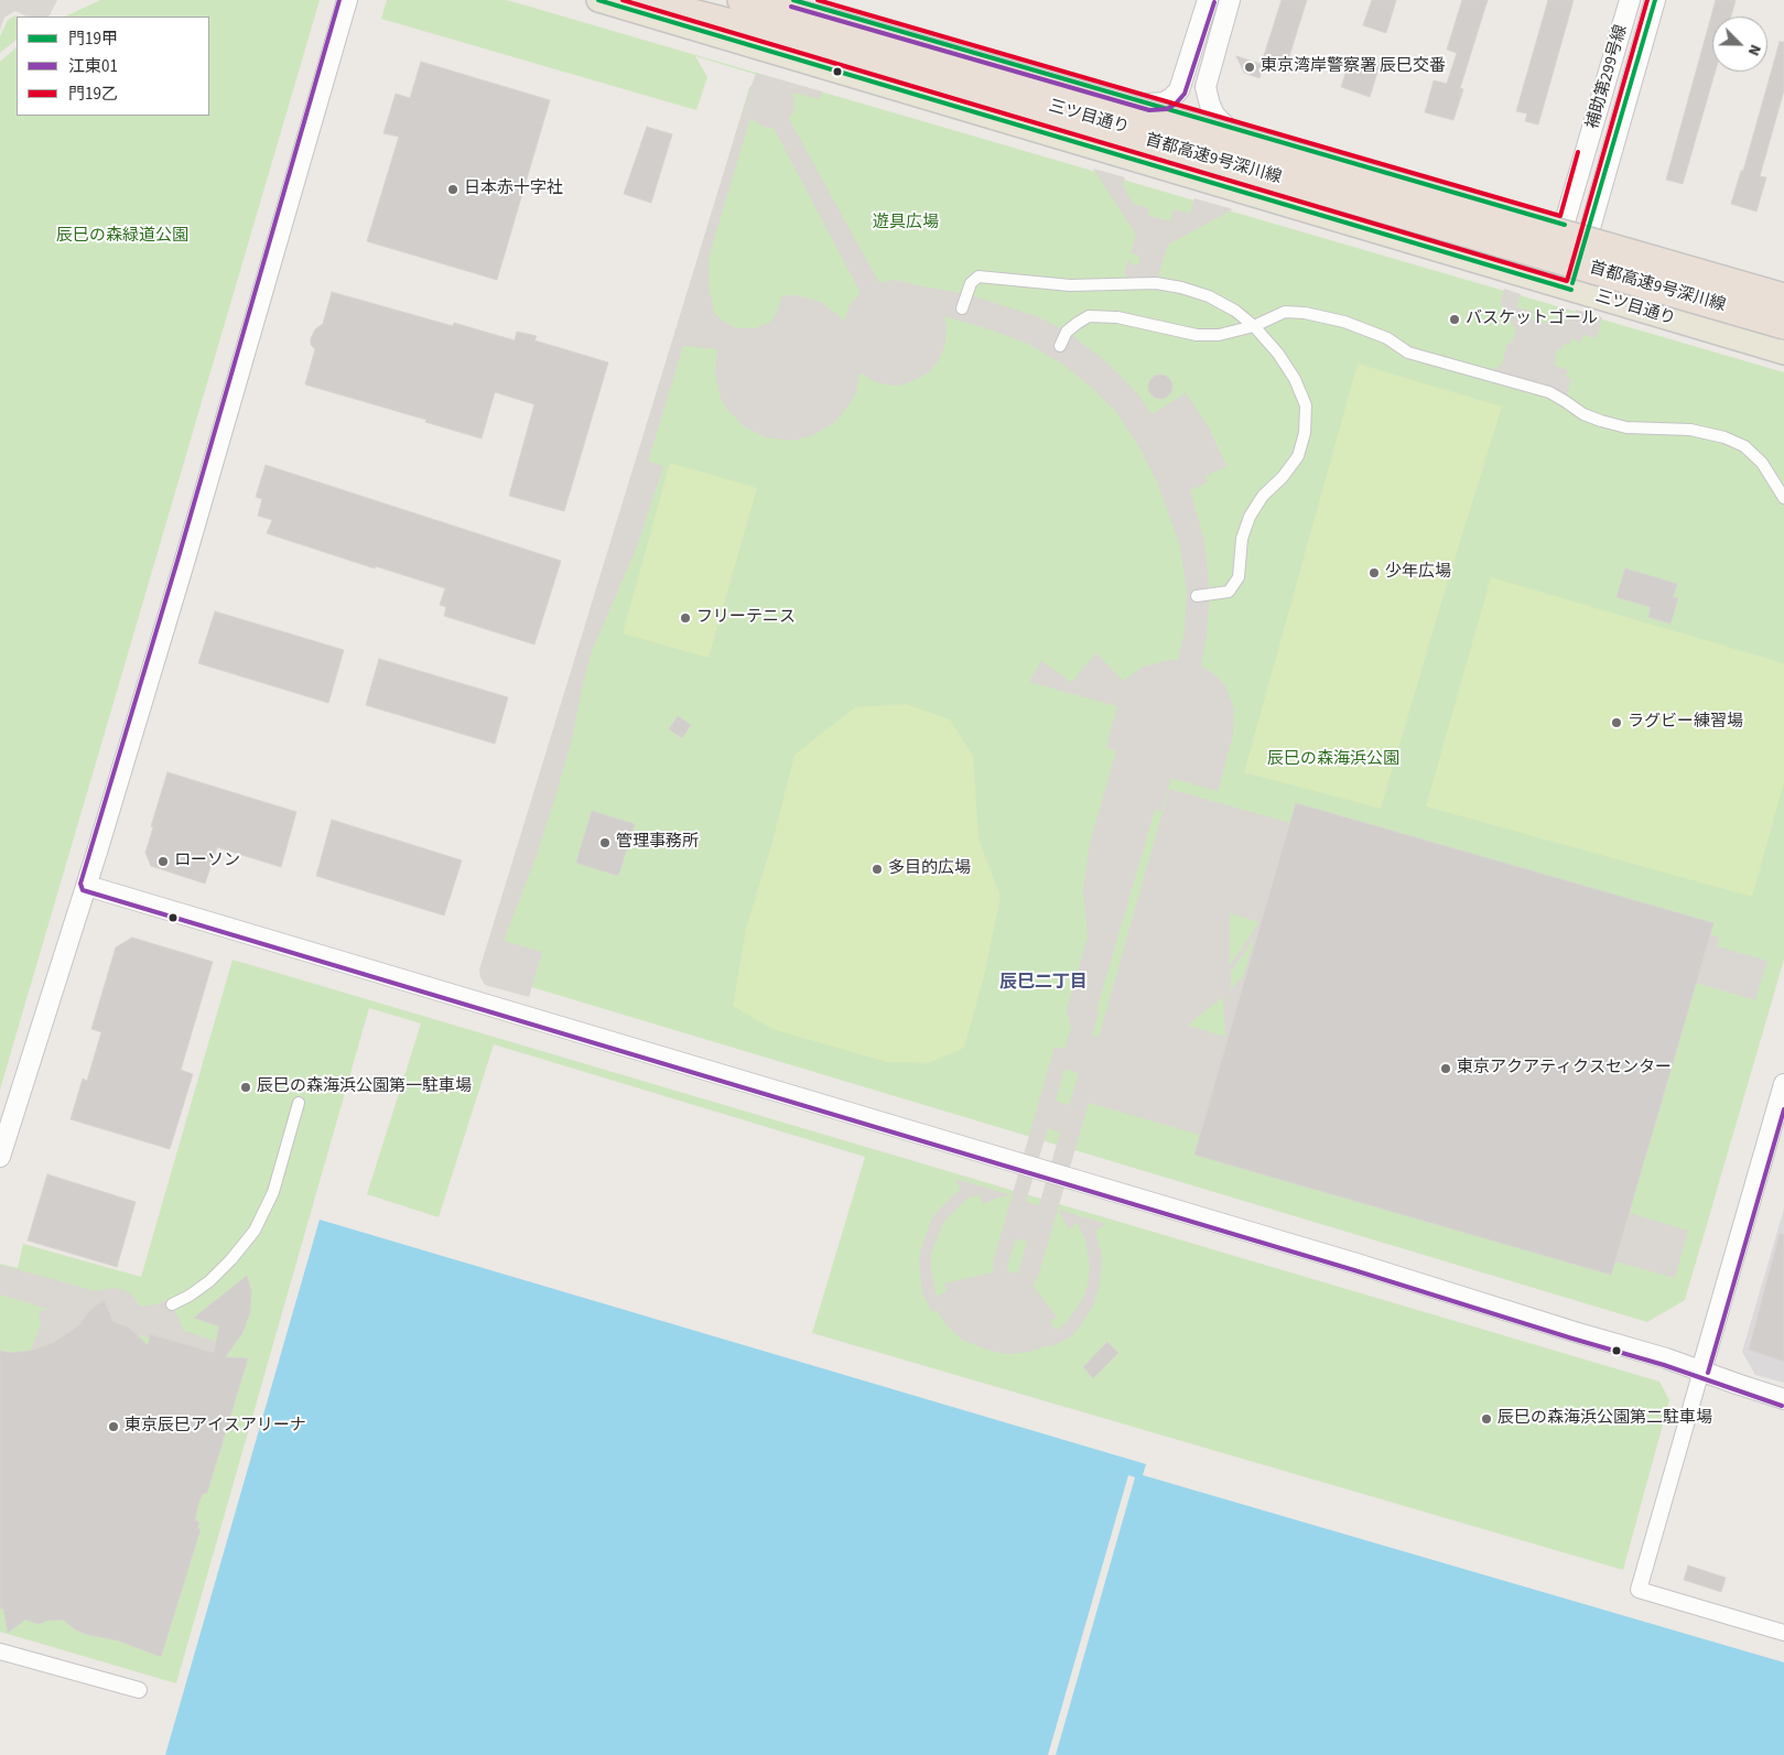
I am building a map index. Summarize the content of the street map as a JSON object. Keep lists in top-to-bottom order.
{
  "streets": {
    "highway": ["首都高速9号深川線"],
    "main road": ["三ツ目通り"],
    "street": ["補助第299号線"]
  },
  "crossings": [
    ["補助第299号線", "三ツ目通り"]
  ],
  "districts": ["辰巳二丁目"],
  "parks": ["遊具広場", "辰巳の森緑道公園", "辰巳の森海浜公園"],
  "places": [
    "東京湾岸警察署 辰巳交番",
    "日本赤十字社",
    "バスケットゴール",
    "少年広場",
    "フリーテニス",
    "ラグビー練習場",
    "管理事務所",
    "ローソン",
    "多目的広場",
    "東京アクアティクスセンター",
    "辰巳の森海浜公園第一駐車場",
    "辰巳の森海浜公園第二駐車場",
    "東京辰巳アイスアリーナ"
  ],
  "lines": ["transit line 門19甲", "transit line 江東01", "transit line 門19乙"],
  "legend": ["門19甲", "江東01", "門19乙"],
  "north": "bottom right"
}
